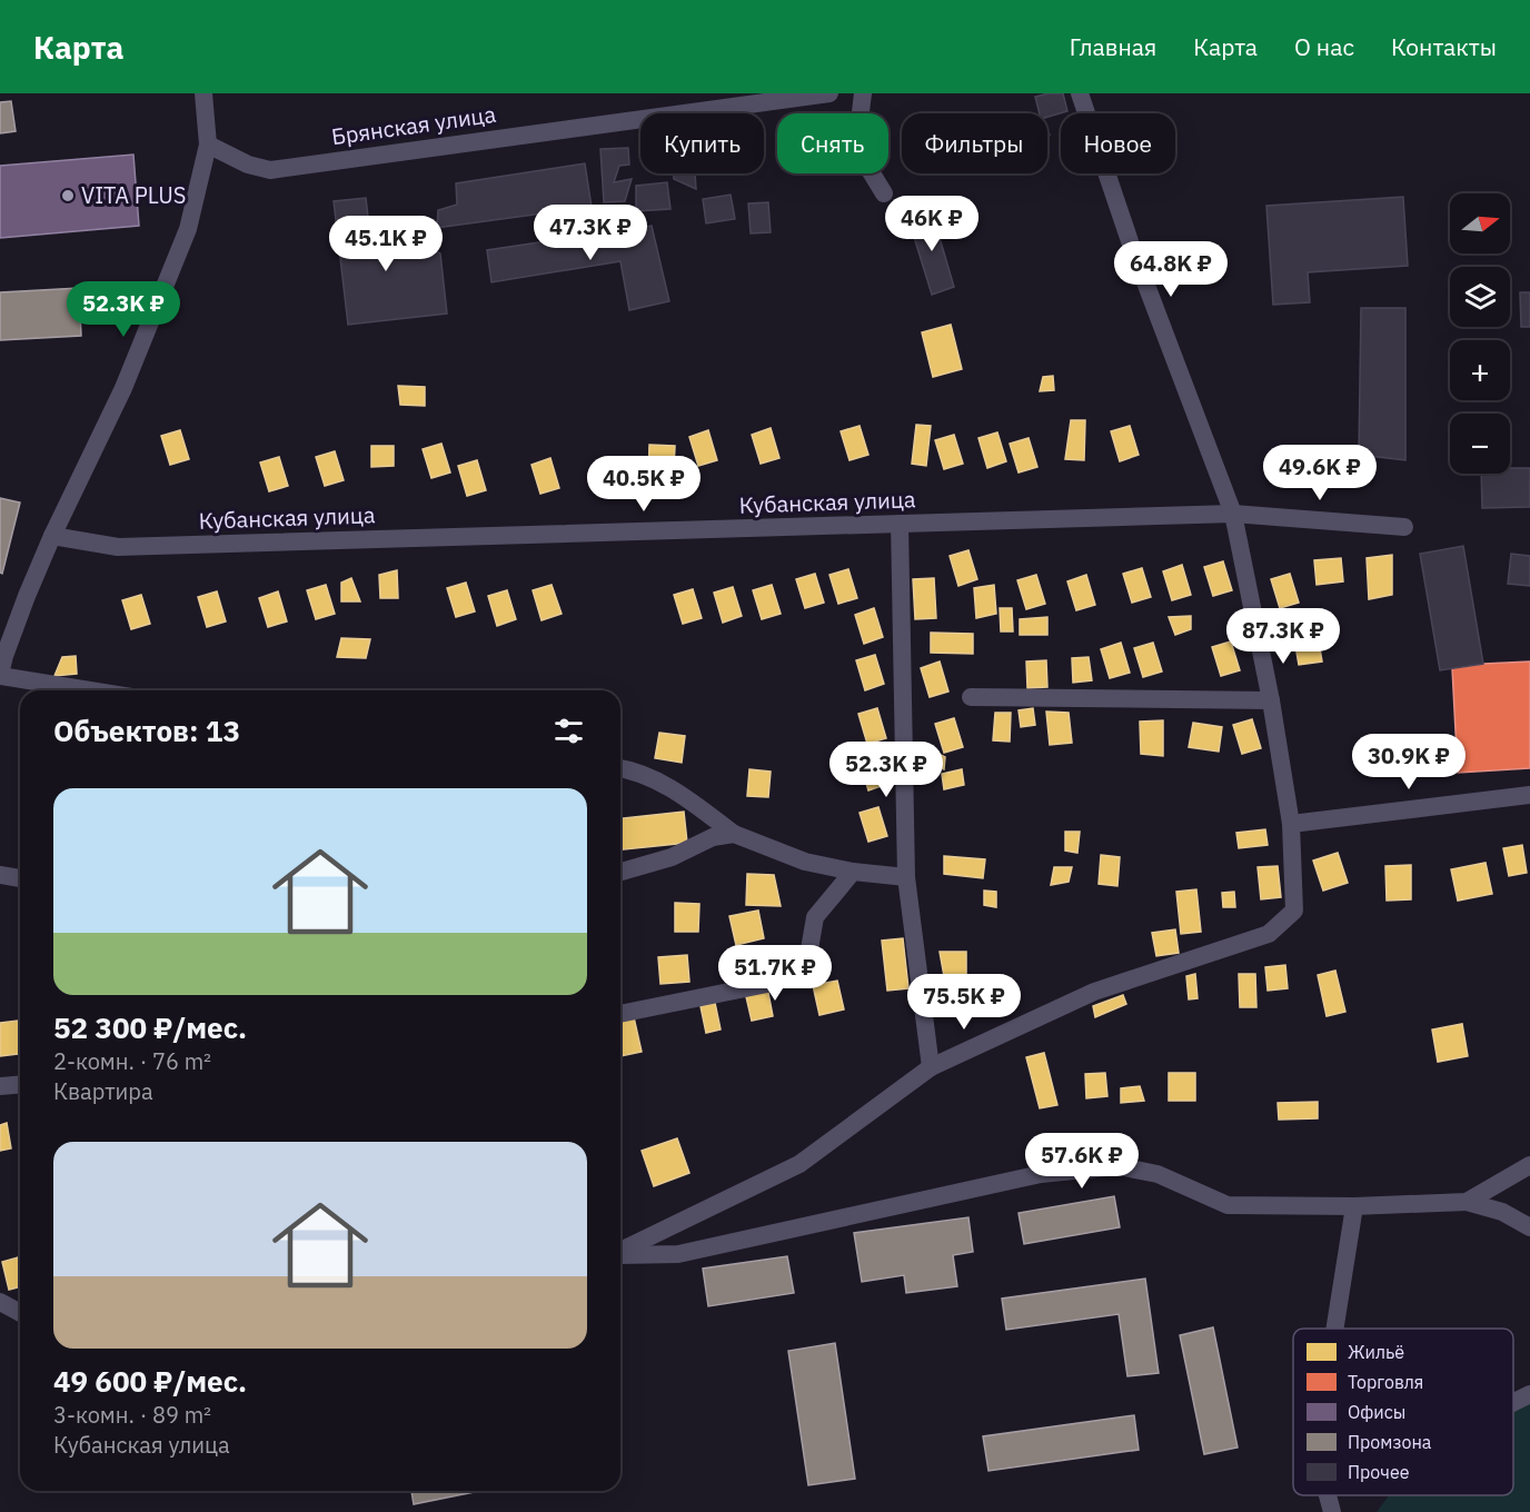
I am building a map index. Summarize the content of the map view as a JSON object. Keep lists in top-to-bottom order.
{
  "streets": {
    "street": ["Брянская улица", "Кубанская улица"]
  },
  "places": ["VITA PLUS"],
  "legend": [
    "Жильё",
    "Торговля",
    "Офисы",
    "Промзона",
    "Прочее"
  ],
  "north": "right",
  "page": {
    "header": "Карта",
    "nav": [
      "Главная",
      "Карта",
      "О нас",
      "Контакты"
    ],
    "chip": [
      "Купить",
      "Снять",
      "Фильтры",
      "Новое"
    ],
    "map_buttons": ["+", "−"],
    "price": [
      "46K ₽",
      "47.3K ₽",
      "45.1K ₽",
      "64.8K ₽",
      "52.3K ₽",
      "49.6K ₽",
      "40.5K ₽",
      "87.3K ₽",
      "30.9K ₽",
      "52.3K ₽",
      "51.7K ₽",
      "75.5K ₽",
      "57.6K ₽"
    ],
    "heading": "Объектов: 13",
    "list": [
      {
        "name": "52 300 ₽/мес.",
        "note": "2-комн. · 76 m² · Квартира"
      },
      {
        "name": "49 600 ₽/мес.",
        "note": "3-комн. · 89 m² · Кубанская улица"
      }
    ]
  }
}
